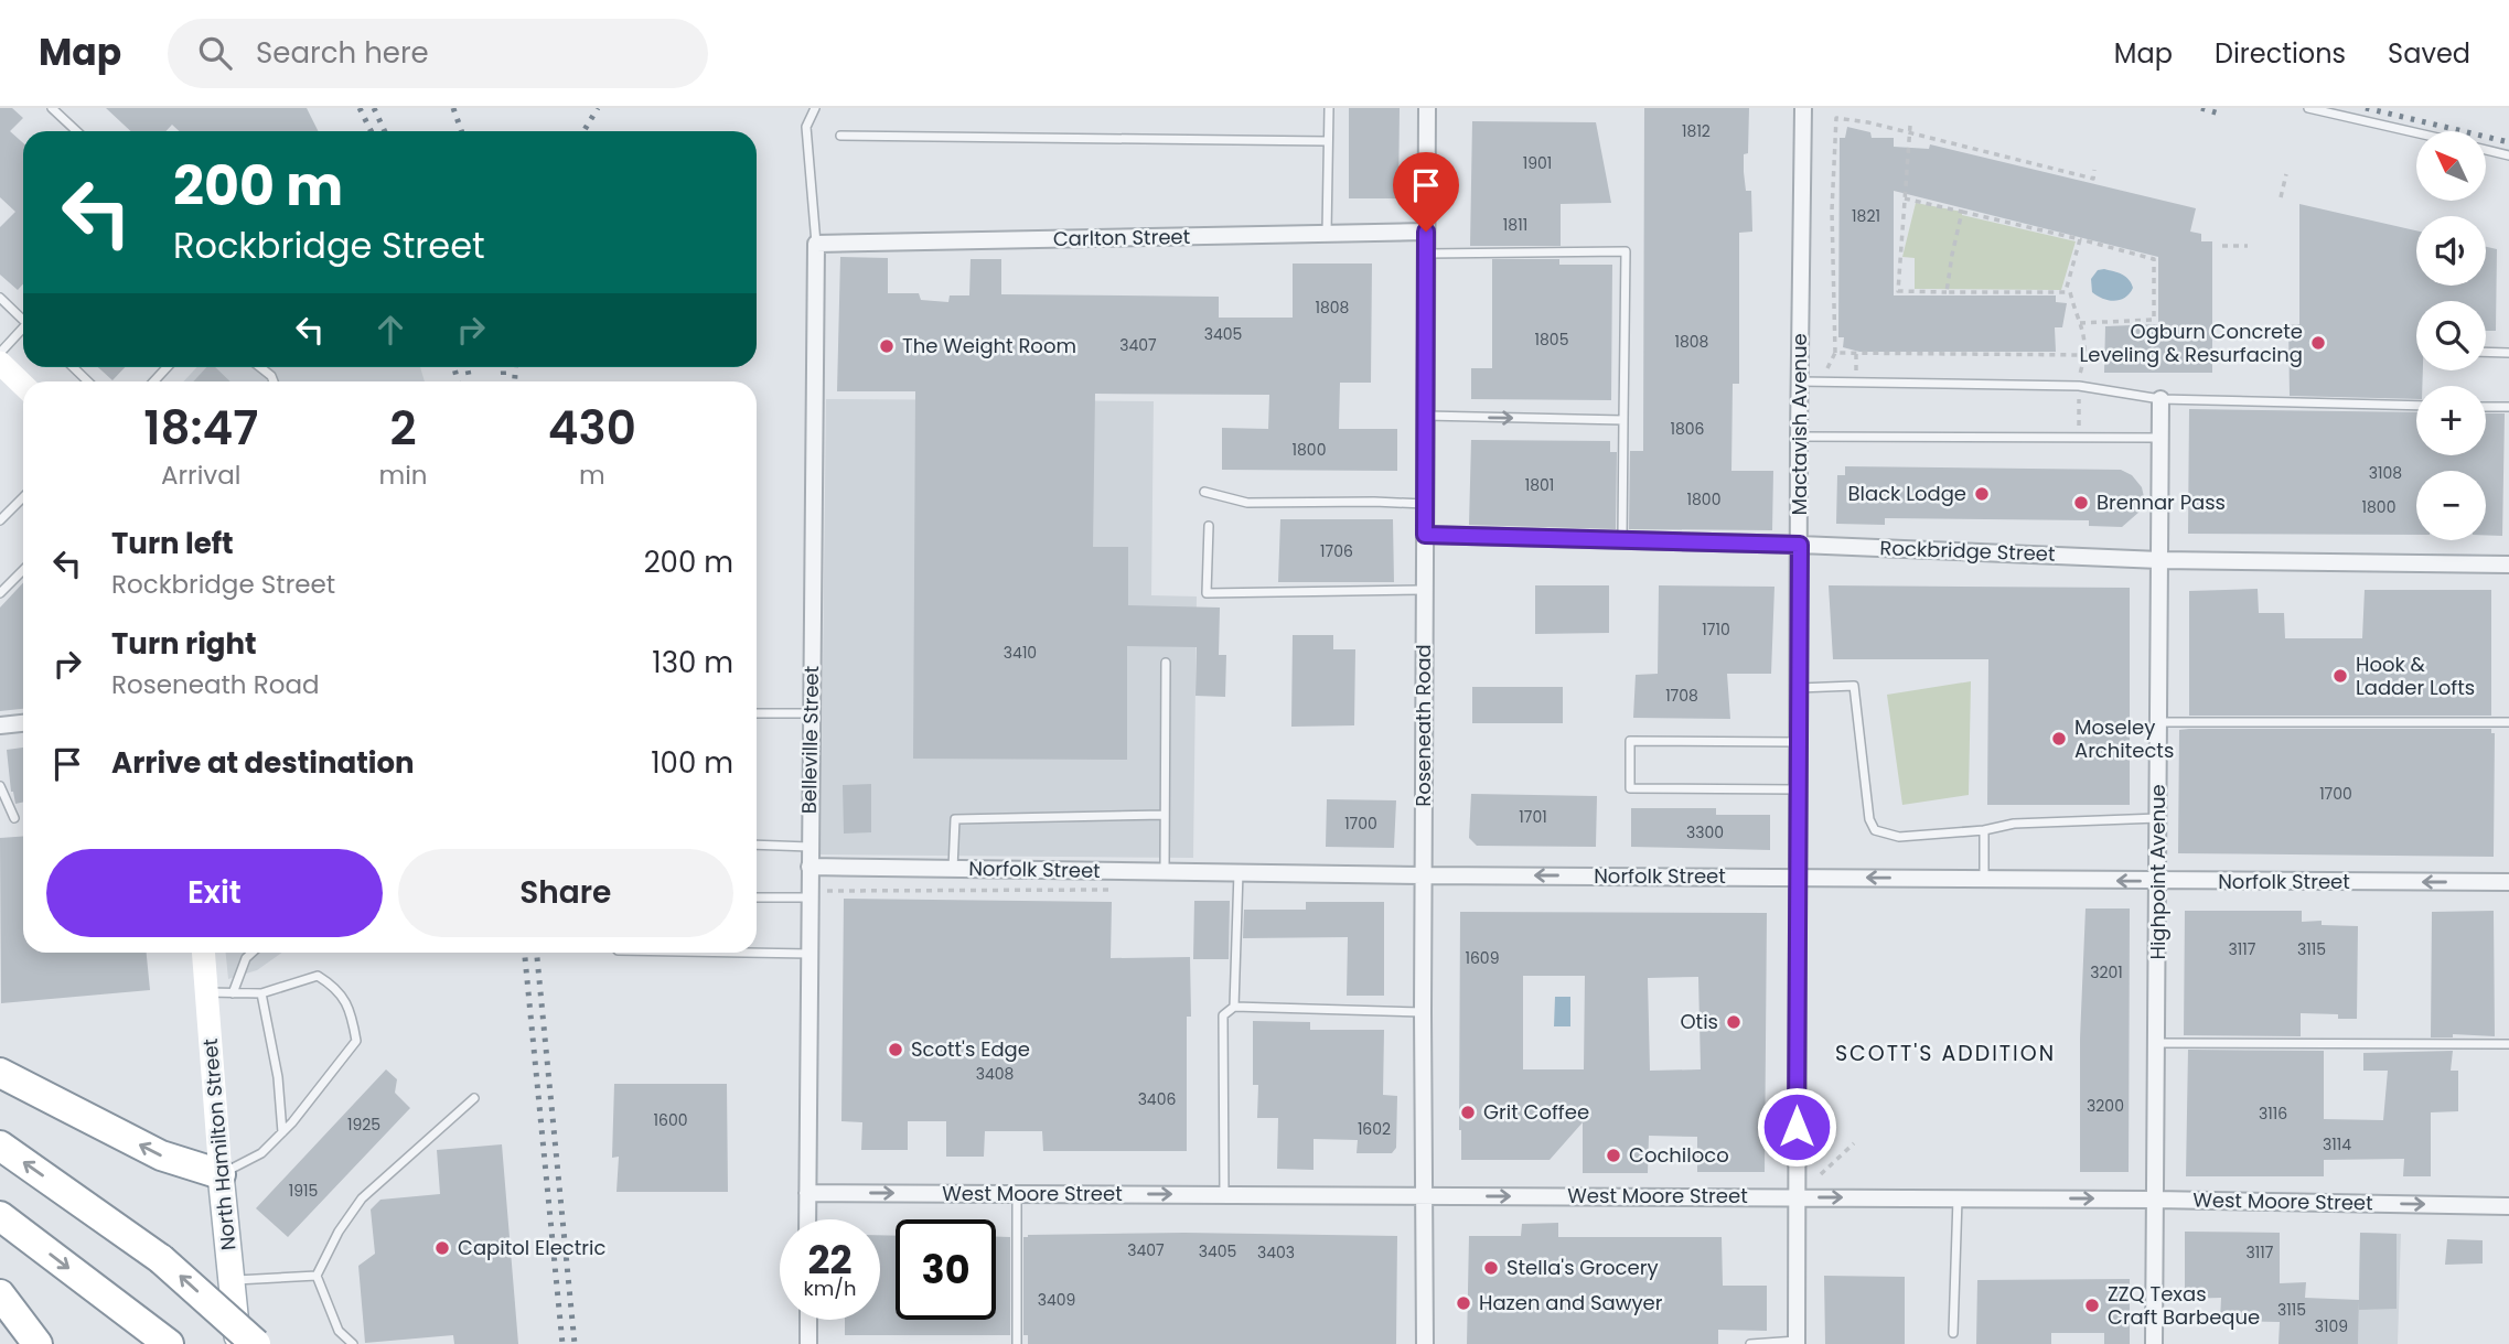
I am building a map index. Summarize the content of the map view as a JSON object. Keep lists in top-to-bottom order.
{
  "streets": {
    "main road": ["North Hamilton Street"],
    "street": [
      "Carlton Street",
      "Mactavish Avenue",
      "Rockbridge Street",
      "Roseneath Road",
      "Belleville Street",
      "Norfolk Street",
      "Highpoint Avenue",
      "West Moore Street"
    ]
  },
  "crossings": [
    ["Carlton Street", "Roseneath Road"],
    ["Carlton Street", "Belleville Street"],
    ["Mactavish Avenue", "Rockbridge Street"],
    ["Mactavish Avenue", "Norfolk Street"],
    ["Mactavish Avenue", "West Moore Street"],
    ["Rockbridge Street", "Roseneath Road"],
    ["Rockbridge Street", "Highpoint Avenue"],
    ["Roseneath Road", "Norfolk Street"],
    ["Roseneath Road", "West Moore Street"],
    ["Belleville Street", "Norfolk Street"],
    ["Belleville Street", "West Moore Street"],
    ["Norfolk Street", "Highpoint Avenue"],
    ["Highpoint Avenue", "West Moore Street"]
  ],
  "one_way": ["Norfolk Street", "West Moore Street"],
  "districts": ["SCOTT'S ADDITION"],
  "places": [
    "Ogburn Concrete Leveling & Resurfacing",
    "The Weight Room",
    "Black Lodge",
    "Brennar Pass",
    "Hook & Ladder Lofts",
    "Moseley Architects",
    "Otis",
    "Scott's Edge",
    "Grit Coffee",
    "Cochiloco",
    "Capitol Electric",
    "Stella's Grocery",
    "Hazen and Sawyer",
    "ZZQ Texas Craft Barbeque"
  ],
  "house_numbers": [
    "1812",
    "1901",
    "1821",
    "1811",
    "1808",
    "3405",
    "1805",
    "1808",
    "3407",
    "1806",
    "1800",
    "3108",
    "1801",
    "1800",
    "1800",
    "1706",
    "1710",
    "3410",
    "1708",
    "1700",
    "1701",
    "1700",
    "3300",
    "3117",
    "3115",
    "1609",
    "3201",
    "3408",
    "3406",
    "3200",
    "3116",
    "1600",
    "1925",
    "1602",
    "3114",
    "1915",
    "3407",
    "3405",
    "3403",
    "3117",
    "3409",
    "3115",
    "3109"
  ],
  "north": "top left",
  "page": {
    "header": "Map",
    "search": "Search here",
    "nav": ["Map", "Directions", "Saved"],
    "map_buttons": ["+", "−"],
    "turn": ["200 m", "Rockbridge Street"],
    "eta": [
      "18:47",
      "Arrival",
      "2",
      "min",
      "430",
      "m"
    ],
    "list": [
      {
        "name": "Turn left",
        "note": "Rockbridge Street",
        "value": "200 m"
      },
      {
        "name": "Turn right",
        "note": "Roseneath Road",
        "value": "130 m"
      },
      {
        "name": "Arrive at destination",
        "value": "100 m"
      }
    ],
    "buttons": ["Exit", "Share"],
    "speed": "22 km/h",
    "limit": "30"
  }
}
